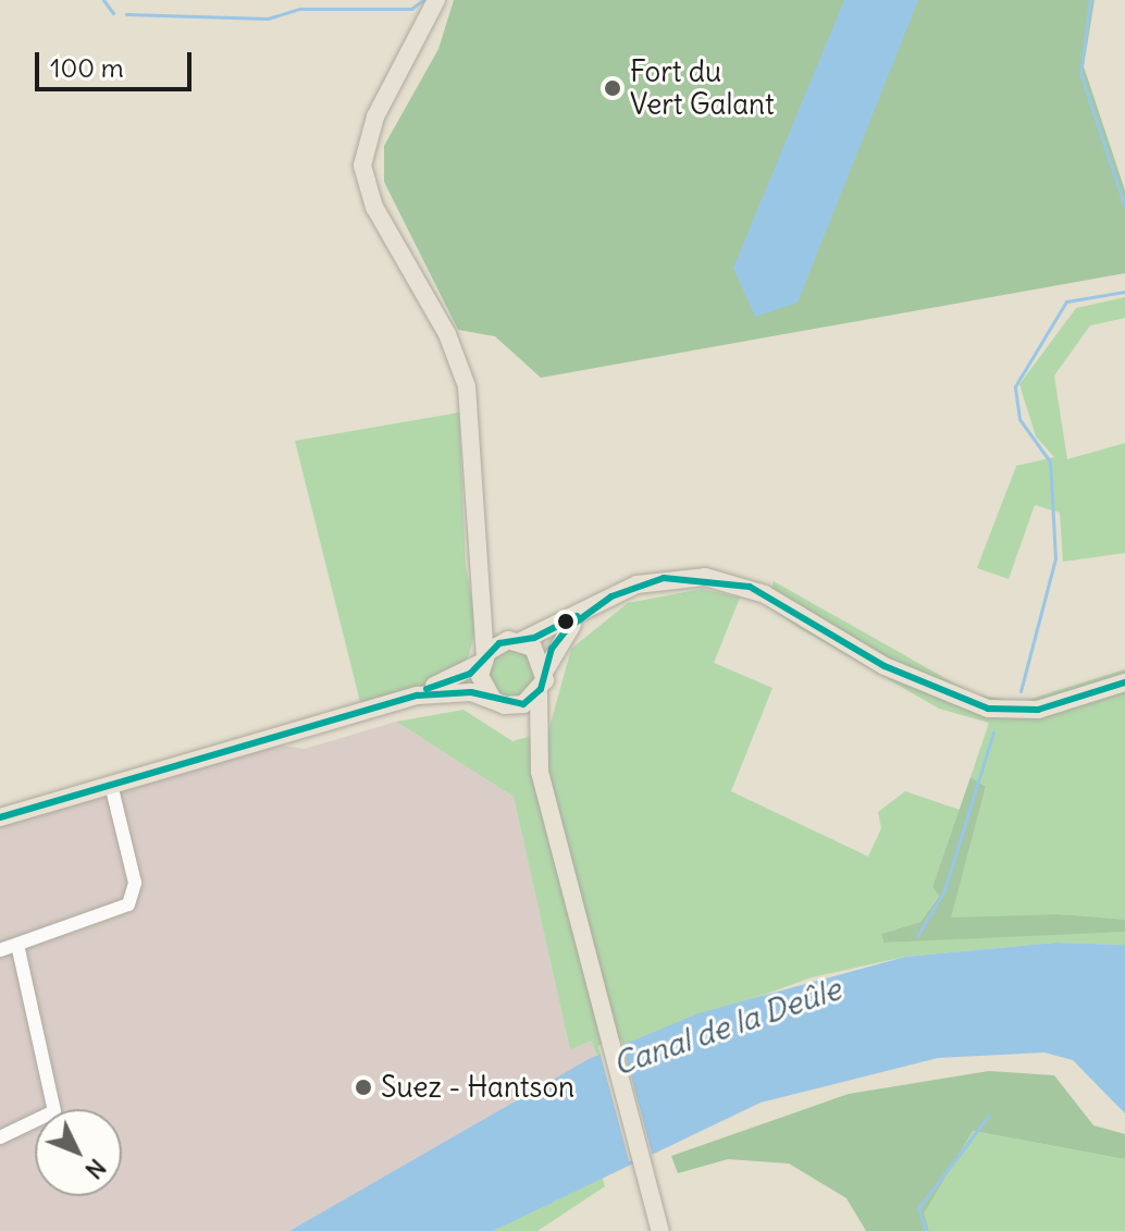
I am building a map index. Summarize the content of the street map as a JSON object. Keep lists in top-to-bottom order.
{
  "water": ["Canal de la Deûle"],
  "places": ["Fort du Vert Galant", "Suez - Hantson"],
  "scale_bar": "100 m",
  "north": "bottom right"
}
